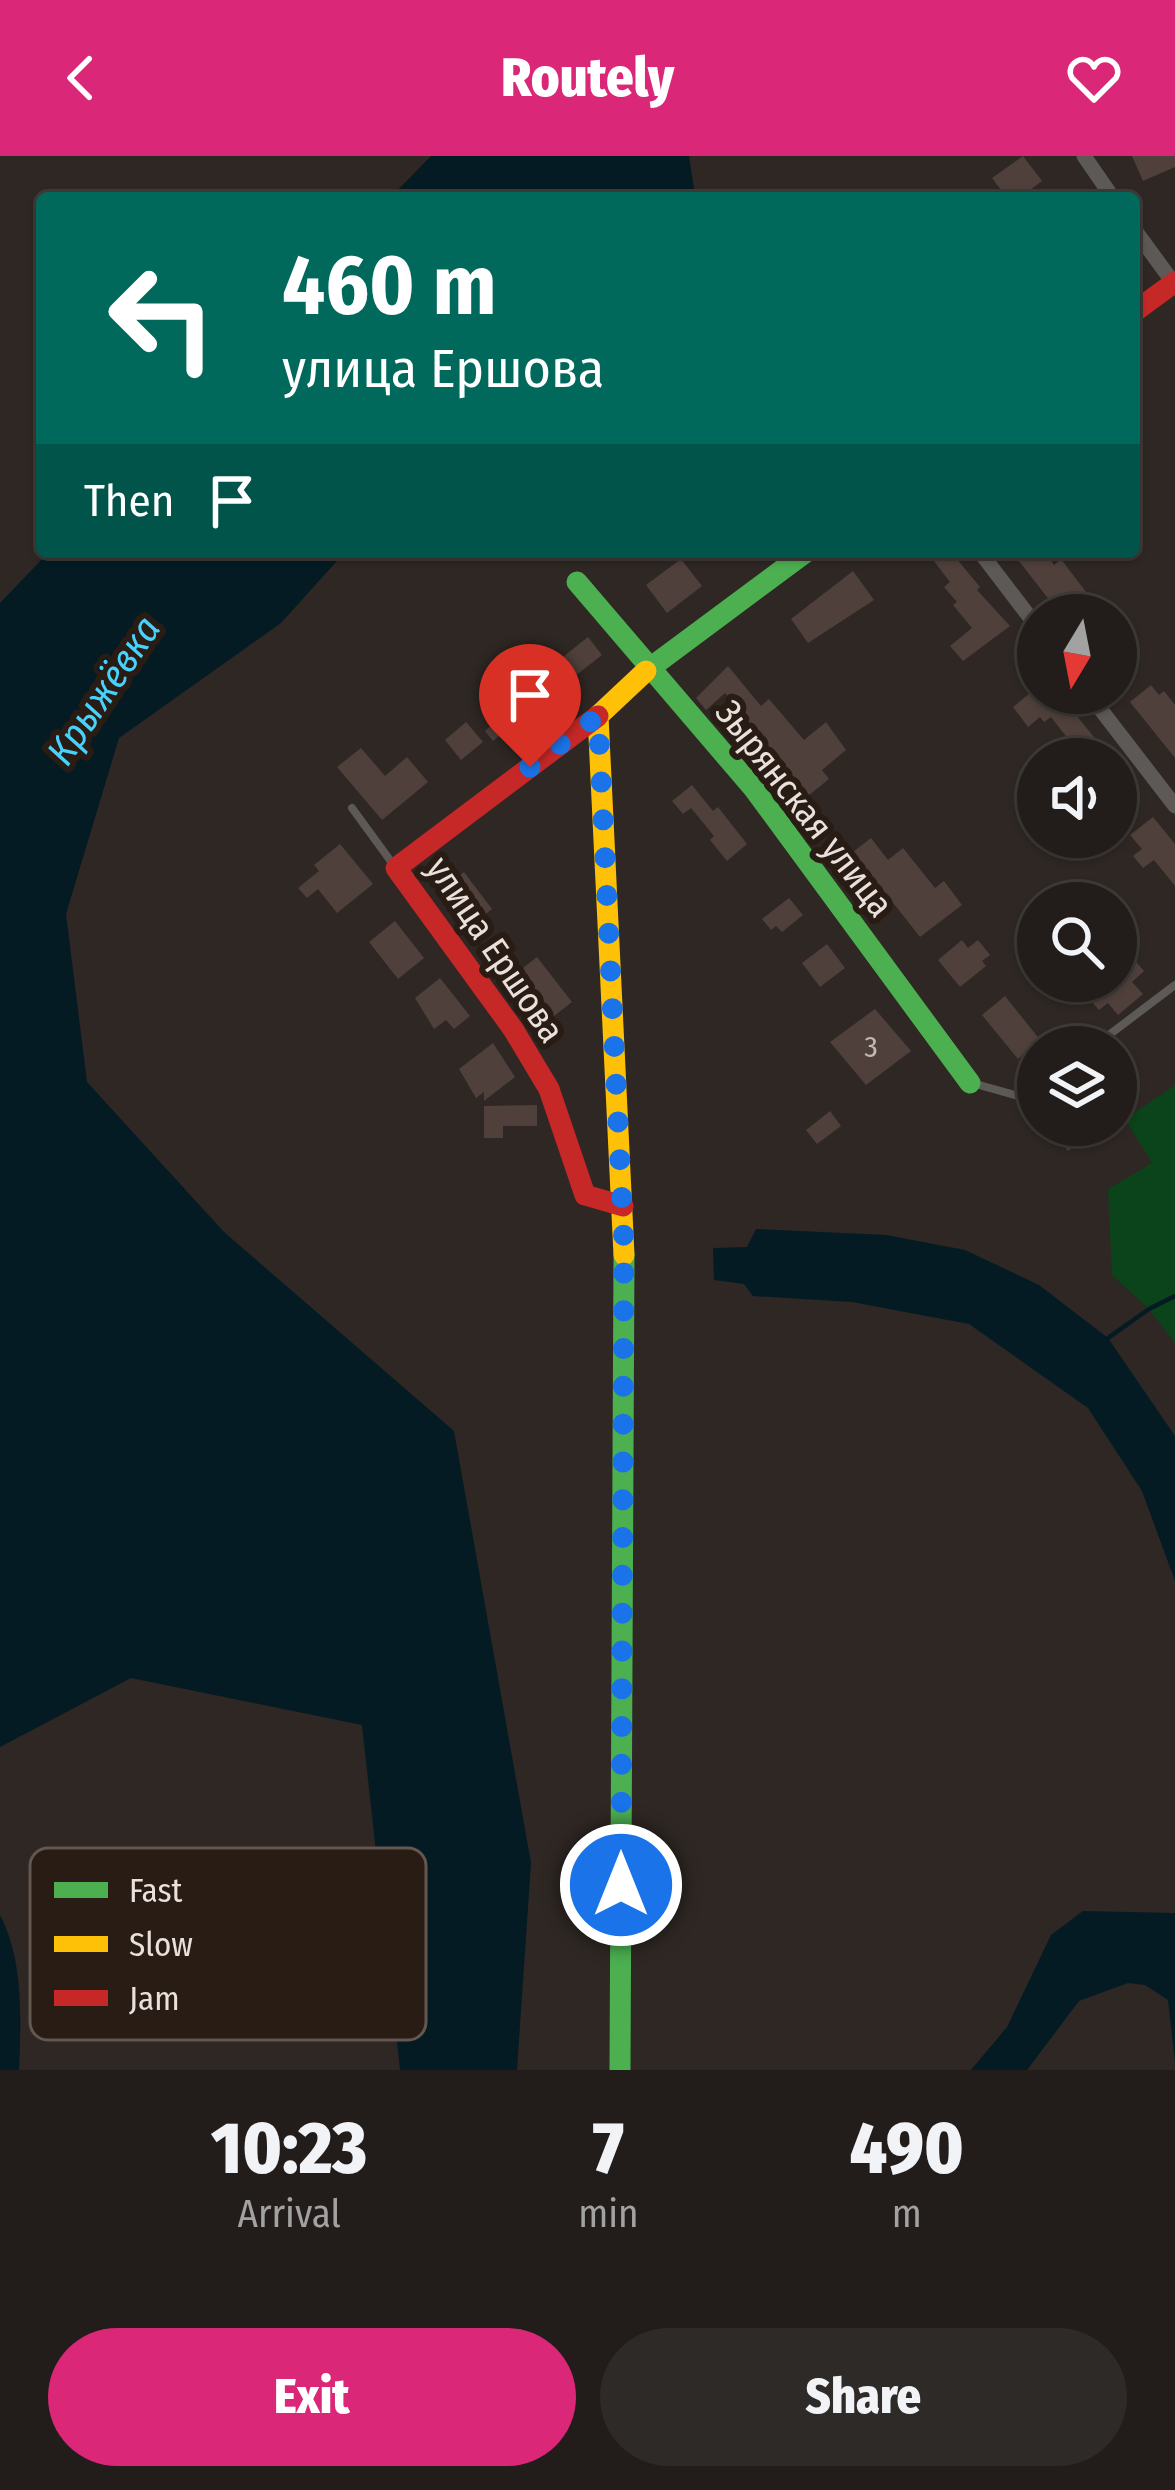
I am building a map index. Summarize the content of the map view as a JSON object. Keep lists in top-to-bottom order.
{
  "streets": {
    "main road": ["Зырянская улица", "улица Ершова"]
  },
  "crossings": [
    ["Зырянская улица", "улица Ершова"]
  ],
  "water": ["Крыжёвка"],
  "house_numbers": ["3"],
  "legend": ["Fast", "Slow", "Jam"],
  "north": "bottom",
  "page": {
    "header": "Routely",
    "turn": ["460 m", "улица Ершова"],
    "then": "Then",
    "eta": [
      "10:23",
      "Arrival",
      "7",
      "min",
      "490",
      "m"
    ],
    "buttons": ["Exit", "Share"]
  }
}
